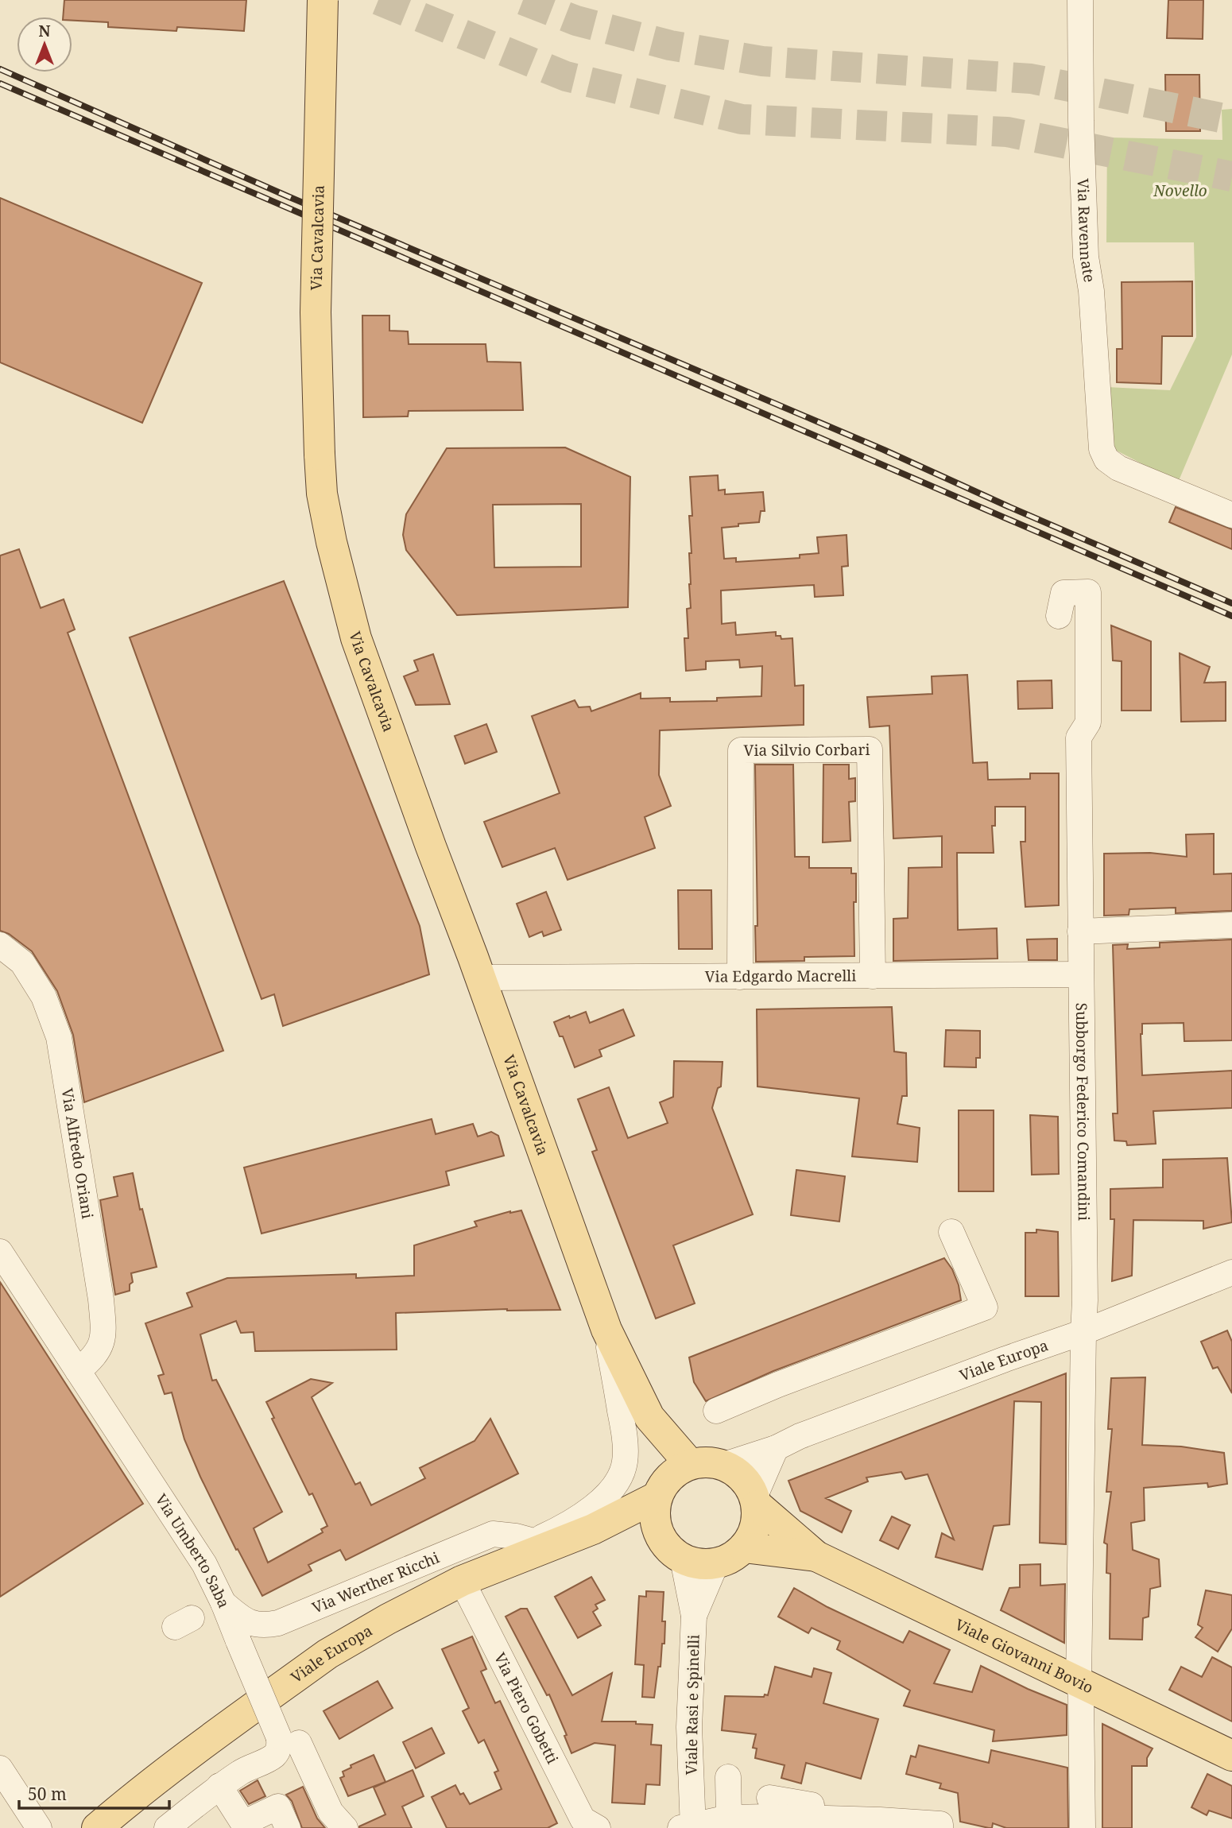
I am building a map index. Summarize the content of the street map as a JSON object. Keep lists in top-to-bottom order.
{
  "streets": {
    "main road": ["Via Cavalcavia", "Viale Europa", "Viale Giovanni Bovio"],
    "street": [
      "Via Ravennate",
      "Via Silvio Corbari",
      "Via Edgardo Macrelli",
      "Subborgo Federico Comandini",
      "Via Alfredo Oriani",
      "Via Umberto Saba",
      "Via Werther Ricchi",
      "Viale Rasi e Spinelli",
      "Via Piero Gobetti"
    ]
  },
  "crossings": [
    ["Via Cavalcavia", "Via Edgardo Macrelli"],
    ["Via Cavalcavia", "Viale Europa"],
    ["Via Cavalcavia", "Via Werther Ricchi"],
    ["Via Cavalcavia", "Viale Giovanni Bovio"],
    ["Via Cavalcavia", "Viale Rasi e Spinelli"],
    ["Via Cavalcavia", "Via Piero Gobetti"],
    ["Via Silvio Corbari", "Via Edgardo Macrelli"],
    ["Via Edgardo Macrelli", "Subborgo Federico Comandini"],
    ["Subborgo Federico Comandini", "Viale Europa"],
    ["Subborgo Federico Comandini", "Viale Giovanni Bovio"],
    ["Via Alfredo Oriani", "Via Umberto Saba"],
    ["Viale Europa", "Viale Giovanni Bovio"],
    ["Viale Europa", "Viale Rasi e Spinelli"],
    ["Viale Europa", "Via Piero Gobetti"],
    ["Via Umberto Saba", "Via Werther Ricchi"],
    ["Viale Giovanni Bovio", "Viale Rasi e Spinelli"]
  ],
  "parks": ["Novello"],
  "scale_bar": "50 m",
  "north": "top"
}
